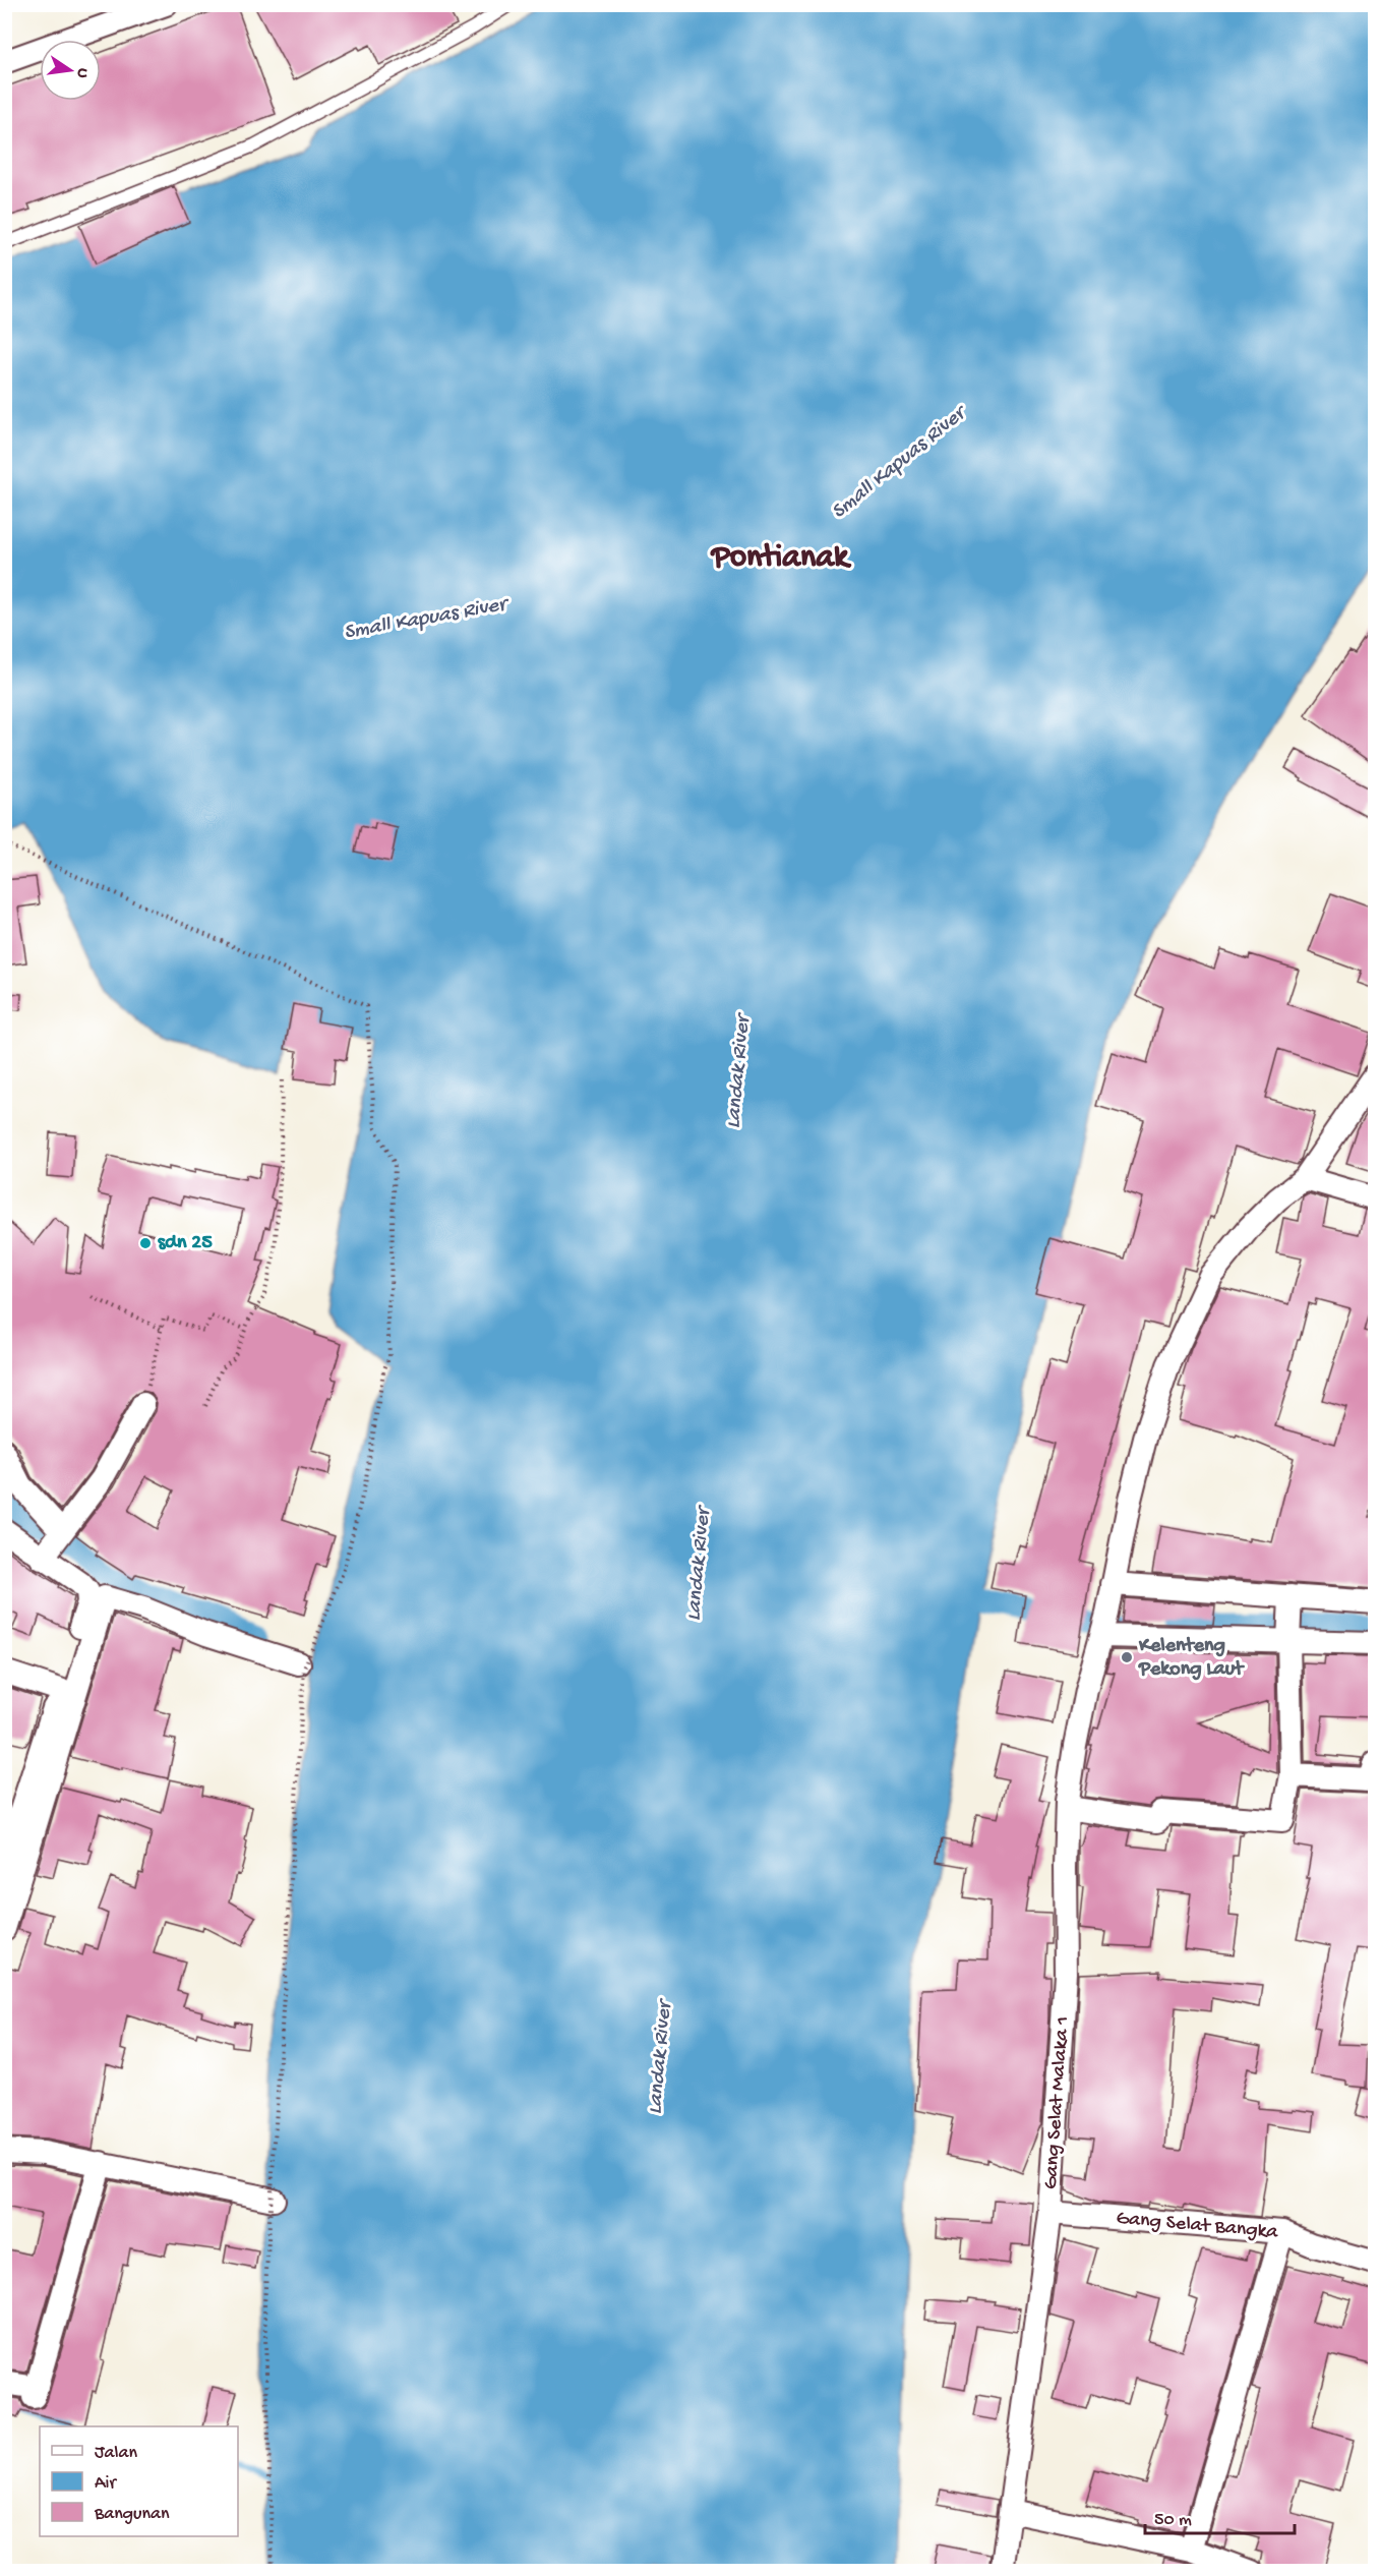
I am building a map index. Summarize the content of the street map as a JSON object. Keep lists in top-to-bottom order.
{
  "streets": {
    "street": ["Gang Selat Malaka 1", "Gang Selat Bangka"]
  },
  "crossings": [
    ["Gang Selat Malaka 1", "Gang Selat Bangka"]
  ],
  "districts": ["Pontianak"],
  "water": ["Small Kapuas River", "Landak River"],
  "places": ["sdn 25", "Kelenteng Pekong Laut"],
  "legend": ["Jalan", "Air", "Bangunan"],
  "scale_bar": "50 m",
  "north": "right"
}
